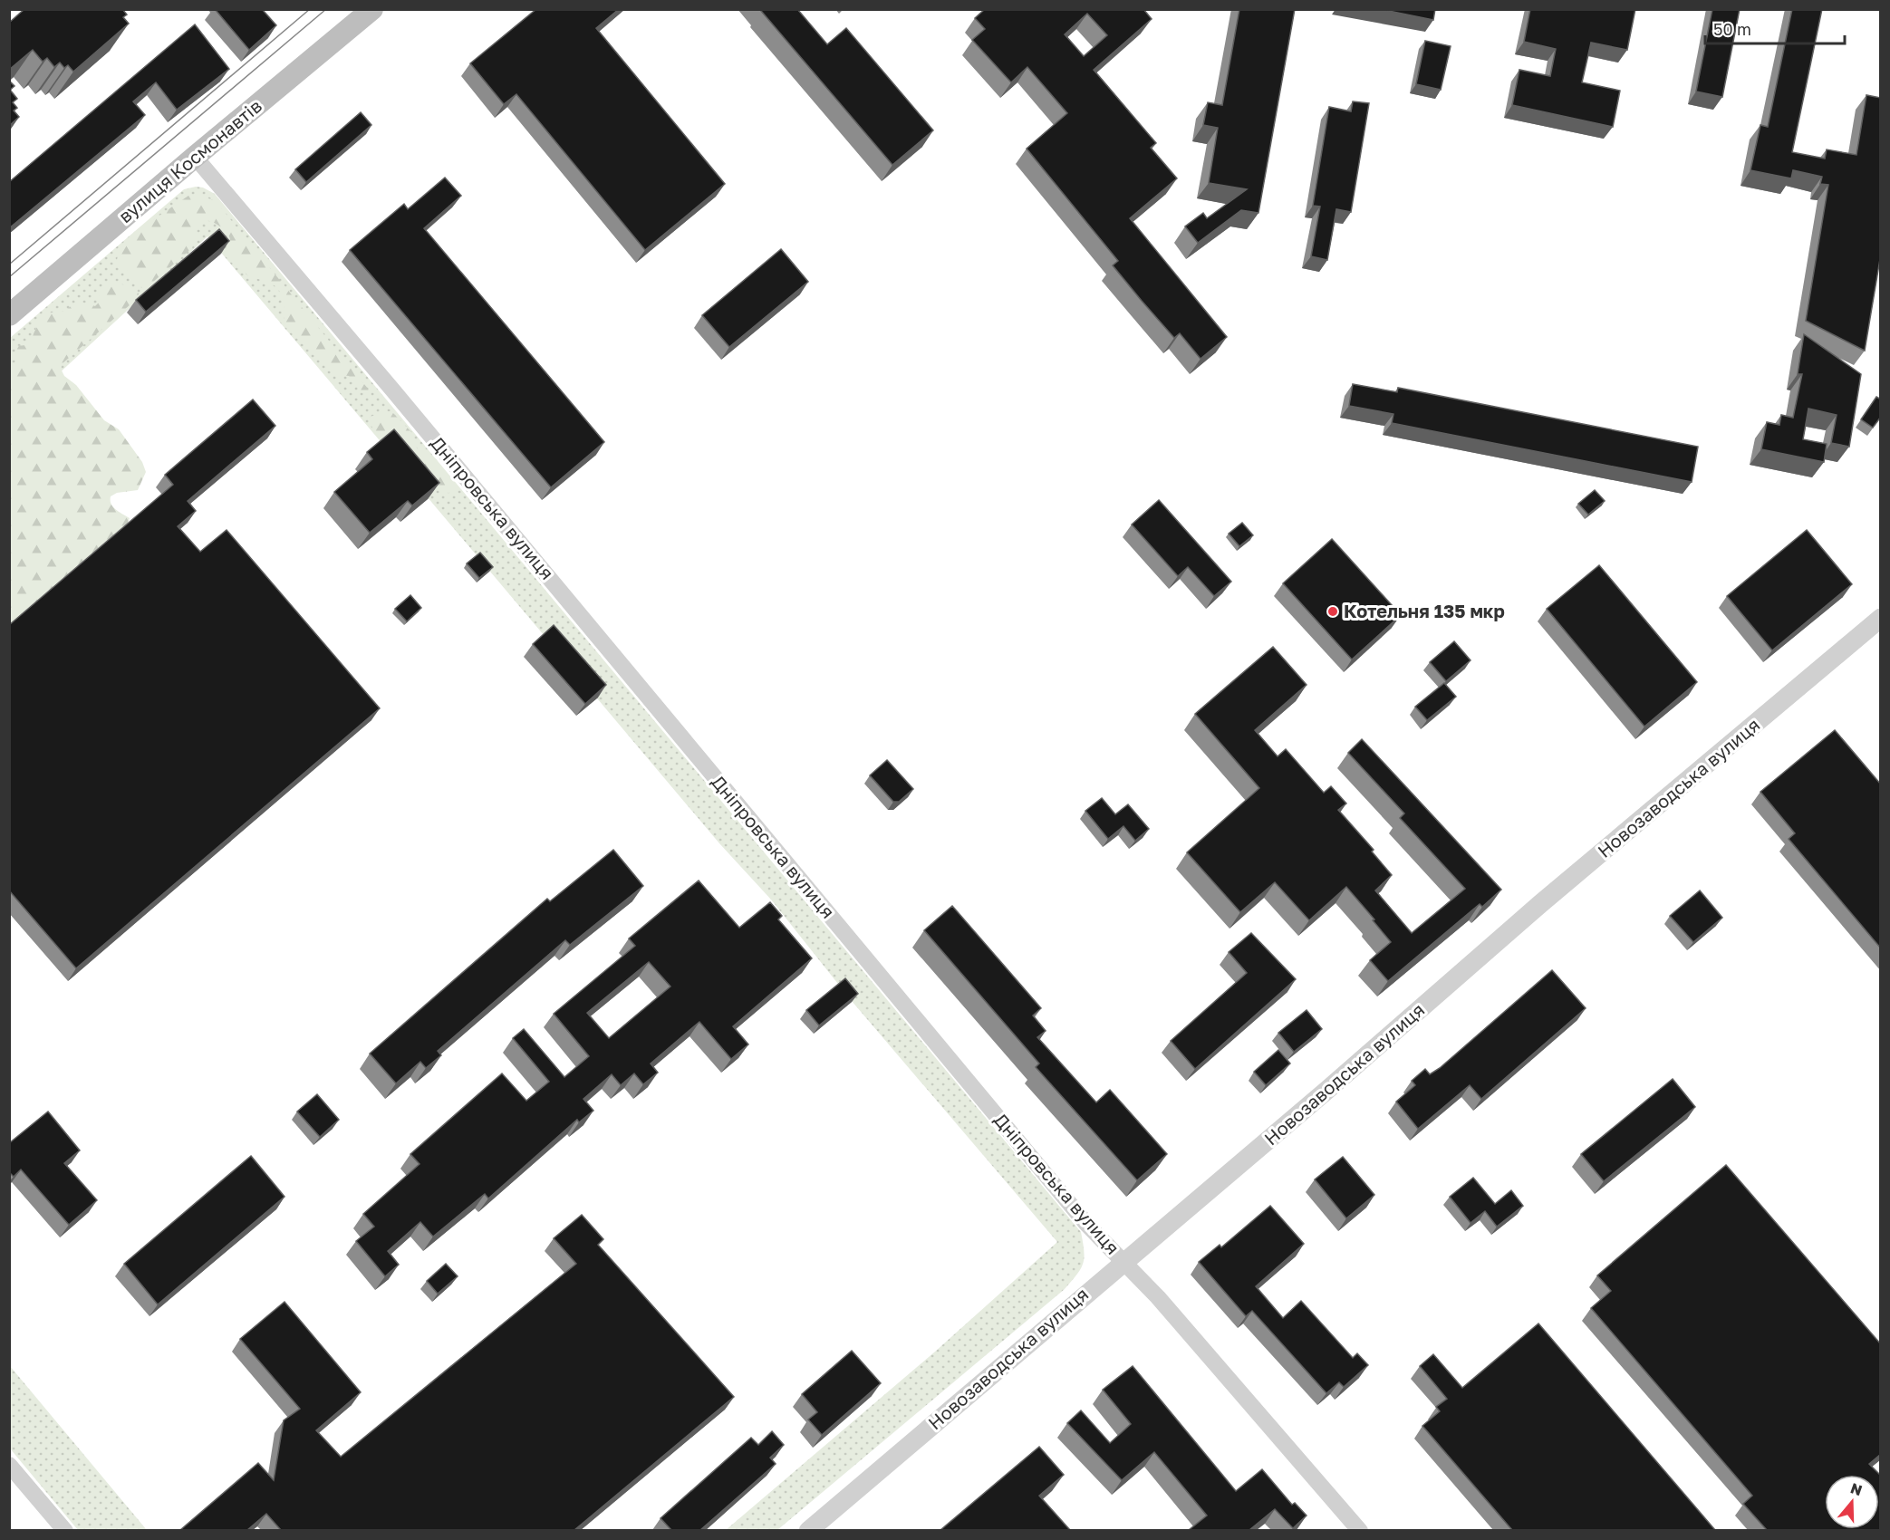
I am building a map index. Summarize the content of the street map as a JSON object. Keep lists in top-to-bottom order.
{
  "streets": {
    "main road": ["вулиця Космонавтів"],
    "street": ["Дніпровська вулиця", "Новозаводська вулиця"]
  },
  "crossings": [
    ["вулиця Космонавтів", "Дніпровська вулиця"],
    ["Дніпровська вулиця", "Новозаводська вулиця"]
  ],
  "places": ["Котельня 135 мкр"],
  "scale_bar": "50 m",
  "north": "top"
}
